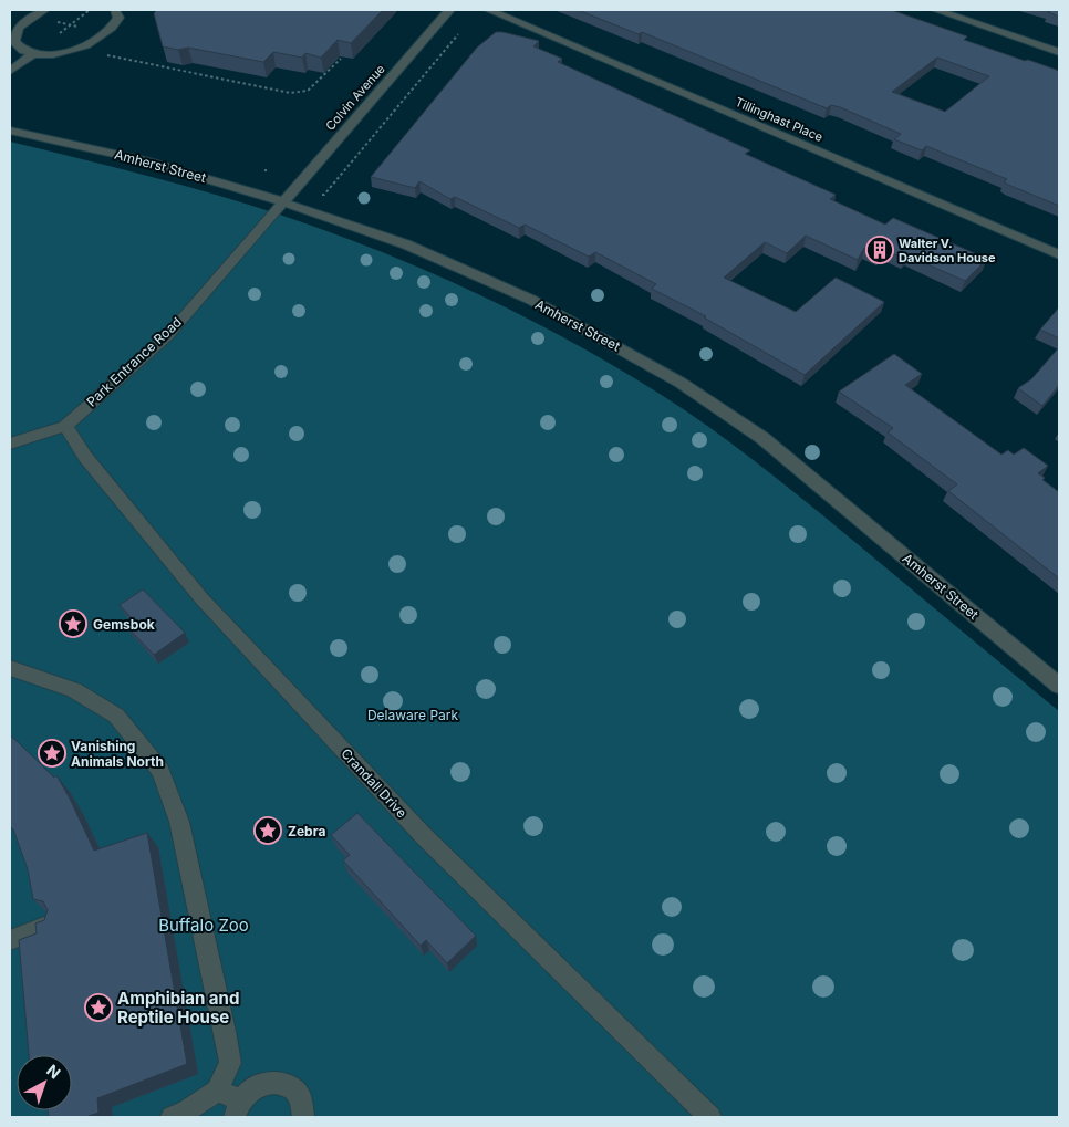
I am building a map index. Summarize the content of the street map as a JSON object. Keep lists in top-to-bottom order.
{
  "streets": {
    "street": [
      "Colvin Avenue",
      "Tillinghast Place",
      "Amherst Street",
      "Park Entrance Road",
      "Crandall Drive"
    ]
  },
  "crossings": [
    ["Colvin Avenue", "Amherst Street"],
    ["Colvin Avenue", "Park Entrance Road"],
    ["Amherst Street", "Park Entrance Road"],
    ["Park Entrance Road", "Crandall Drive"]
  ],
  "parks": ["Delaware Park", "Buffalo Zoo"],
  "places": {
    "building": ["Walter V. Davidson House"],
    "place": [
      "Gemsbok",
      "Vanishing Animals North",
      "Zebra",
      "Amphibian and Reptile House"
    ]
  },
  "north": "top right"
}
